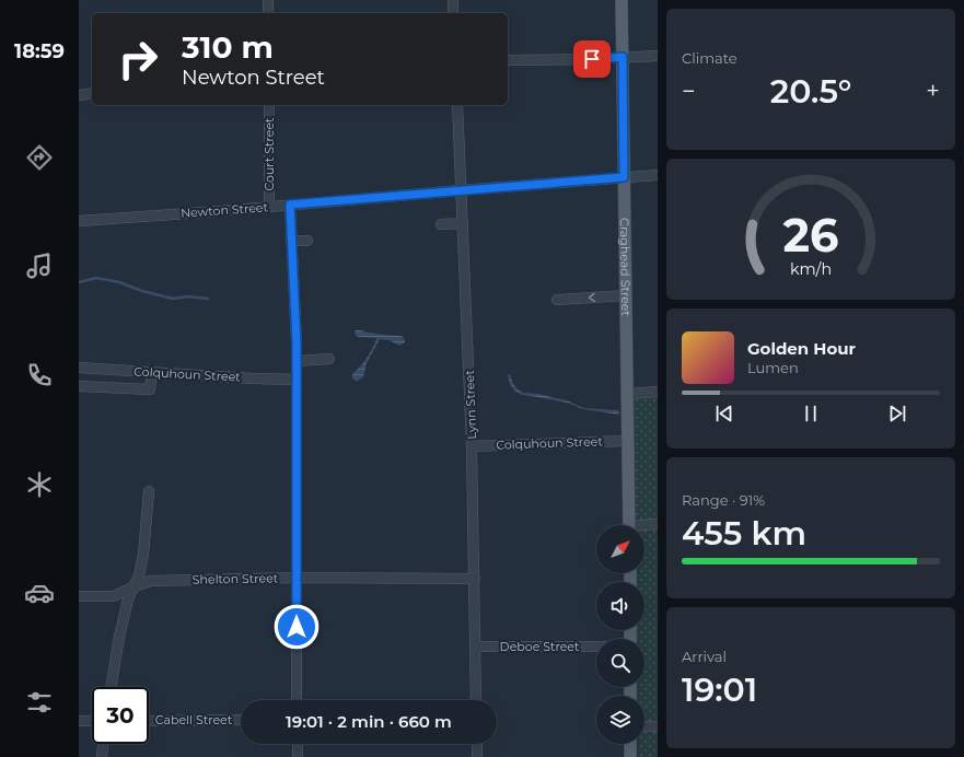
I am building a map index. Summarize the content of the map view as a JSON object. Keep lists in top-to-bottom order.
{
  "streets": {
    "main road": ["Craghead Street"],
    "street": [
      "Court Street",
      "Newton Street",
      "Colquhoun Street",
      "Lynn Street",
      "Shelton Street",
      "Deboe Street",
      "Cabell Street"
    ]
  },
  "crossings": [
    ["Court Street", "Newton Street"],
    ["Newton Street", "Craghead Street"],
    ["Newton Street", "Lynn Street"],
    ["Craghead Street", "Colquhoun Street"],
    ["Colquhoun Street", "Lynn Street"],
    ["Lynn Street", "Shelton Street"],
    ["Lynn Street", "Deboe Street"]
  ],
  "north": "top right",
  "page": {
    "tabs": "18:59",
    "tile": [
      "Climate",
      ["Range · 91%", "455 km"],
      ["Arrival", "19:01"]
    ],
    "turn": ["310 m", "Newton Street"],
    "heat": ["−", "20.5°", "+"],
    "song": ["Golden Hour", "Lumen"],
    "limit": "30",
    "trip": "19:01 · 2 min · 660 m",
    "gauge": ["26", "km/h"]
  }
}
